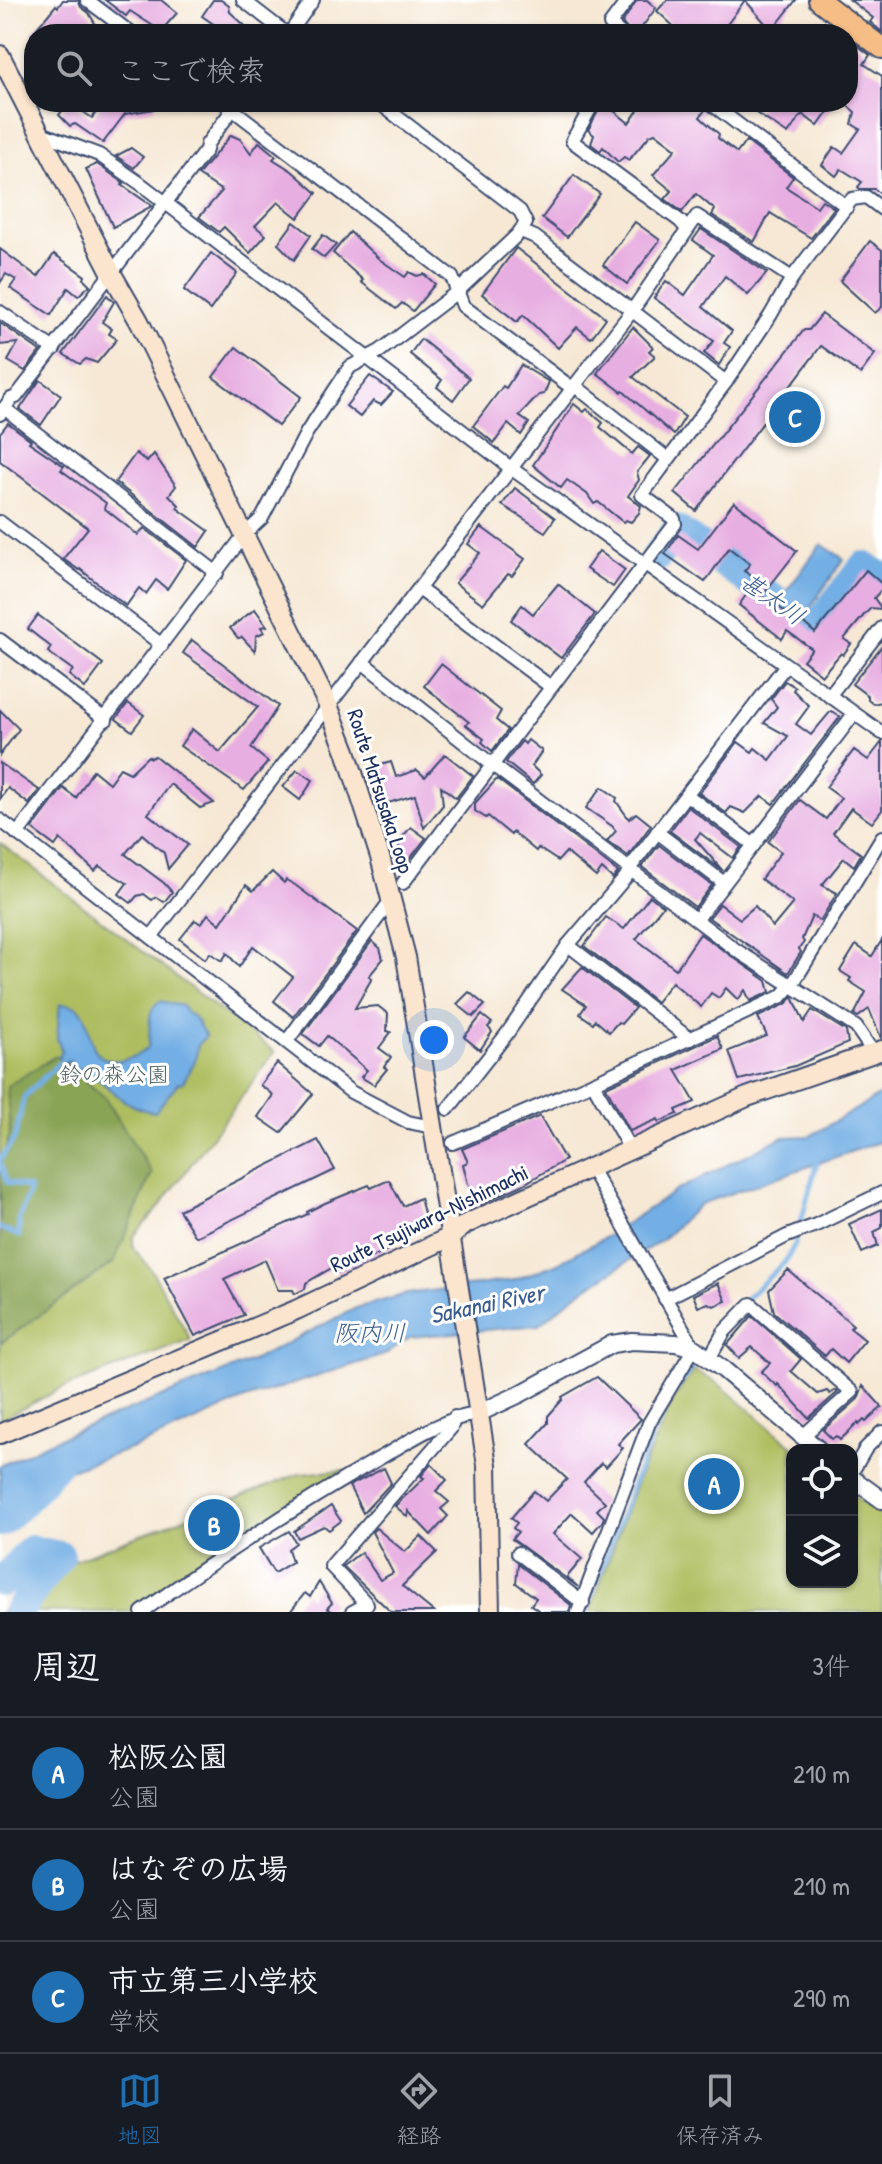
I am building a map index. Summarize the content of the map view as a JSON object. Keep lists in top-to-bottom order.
{
  "streets": {
    "main road": ["Route Matsusaka Loop", "Route Tsujiwara-Nishimachi"]
  },
  "crossings": [
    ["Route Matsusaka Loop", "Route Tsujiwara-Nishimachi"]
  ],
  "water": ["甚太川", "Sakanai River", "阪内川"],
  "parks": ["鈴の森公園"],
  "page": {
    "search": "ここで検索",
    "pins": ["C", "A", "B"],
    "heading": ["周辺", "3件"],
    "list": [
      {
        "mark": "A",
        "name": "松阪公園",
        "note": "公園",
        "value": "210 m"
      },
      {
        "mark": "B",
        "name": "はなぞの広場",
        "note": "公園",
        "value": "210 m"
      },
      {
        "mark": "C",
        "name": "市立第三小学校",
        "note": "学校",
        "value": "290 m"
      }
    ],
    "nav": ["地図", "経路", "保存済み"]
  }
}
